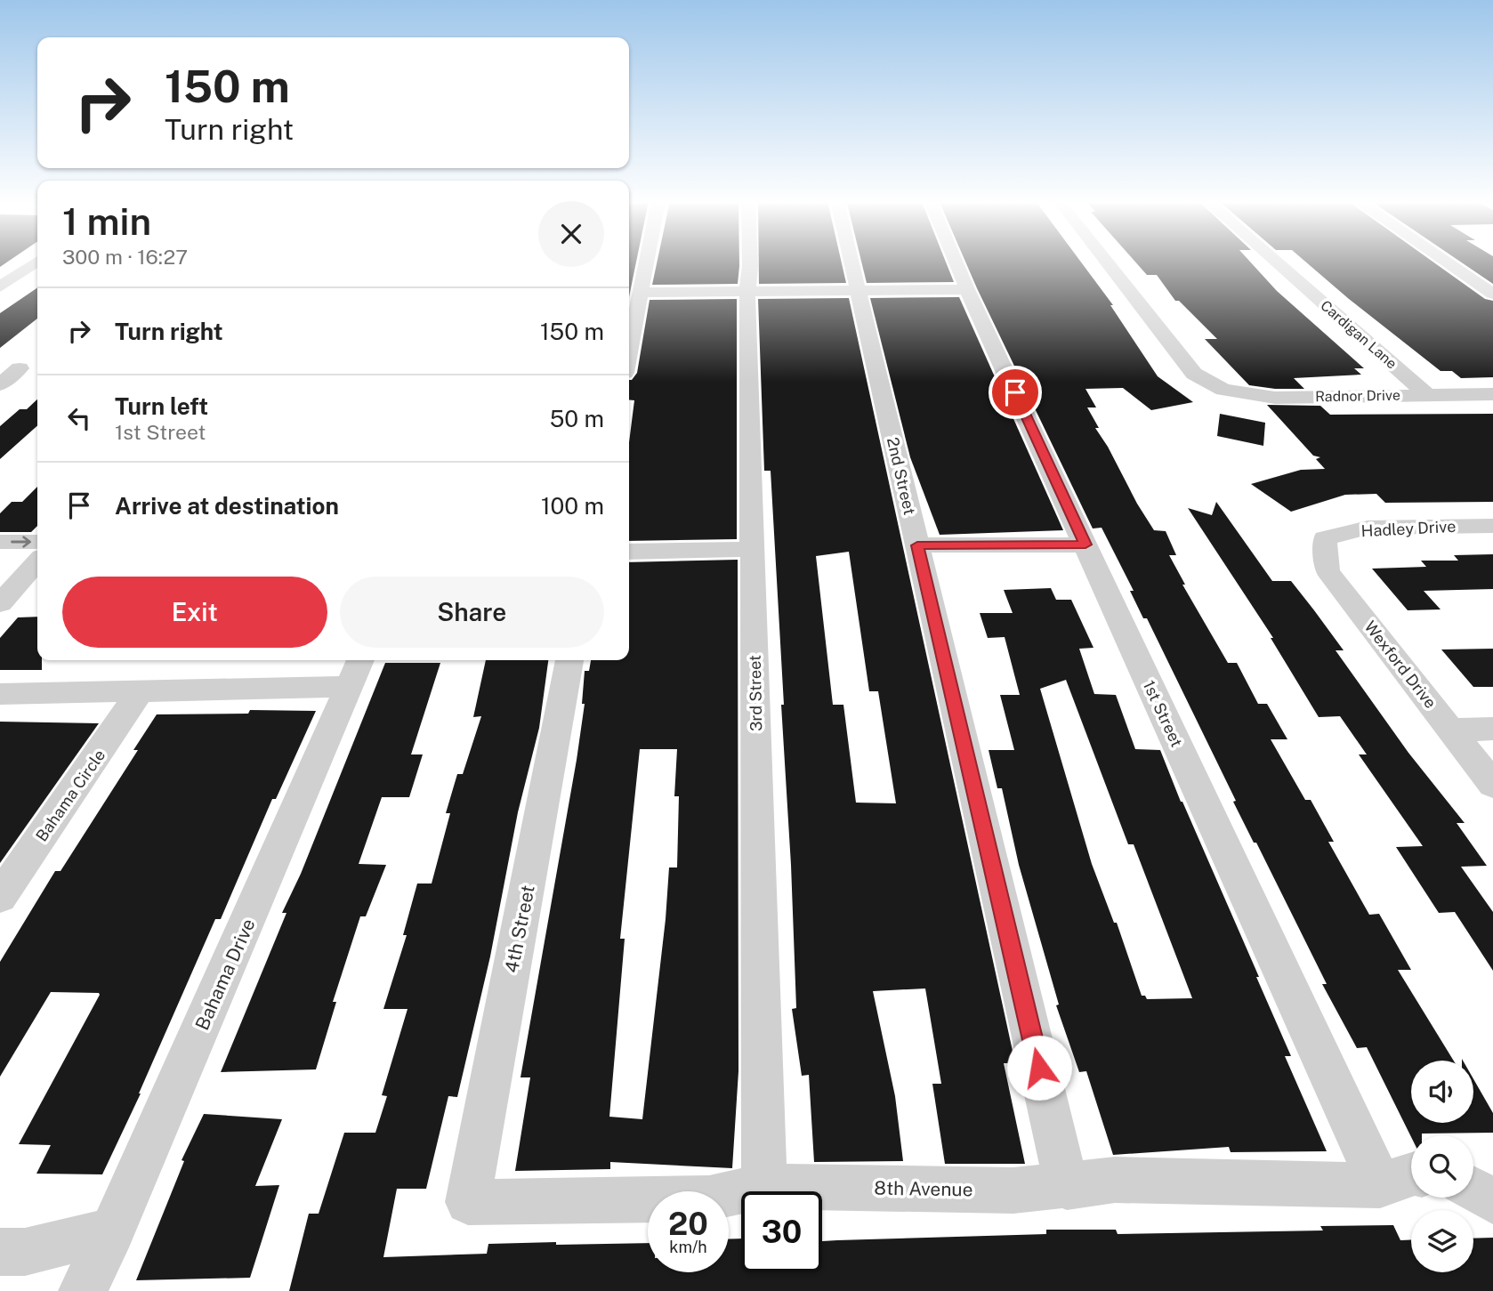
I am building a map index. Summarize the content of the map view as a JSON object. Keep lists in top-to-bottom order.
{
  "streets": {
    "street": [
      "Cardigan Lane",
      "Radnor Drive",
      "2nd Street",
      "Hadley Drive",
      "Wexford Drive",
      "3rd Street",
      "1st Street",
      "Bahama Circle",
      "4th Street",
      "Bahama Drive",
      "8th Avenue"
    ]
  },
  "crossings": [
    ["Cardigan Lane", "Radnor Drive"],
    ["2nd Street", "8th Avenue"],
    ["Hadley Drive", "Wexford Drive"],
    ["3rd Street", "8th Avenue"],
    ["1st Street", "8th Avenue"],
    ["4th Street", "8th Avenue"]
  ],
  "page": {
    "turn": ["150 m", "Turn right"],
    "heading": ["1 min", "300 m · 16:27"],
    "list": [
      {
        "name": "Turn right",
        "value": "150 m"
      },
      {
        "name": "Turn left",
        "note": "1st Street",
        "value": "50 m"
      },
      {
        "name": "Arrive at destination",
        "value": "100 m"
      }
    ],
    "buttons": ["Exit", "Share"],
    "speed": "20 km/h",
    "limit": "30"
  }
}
